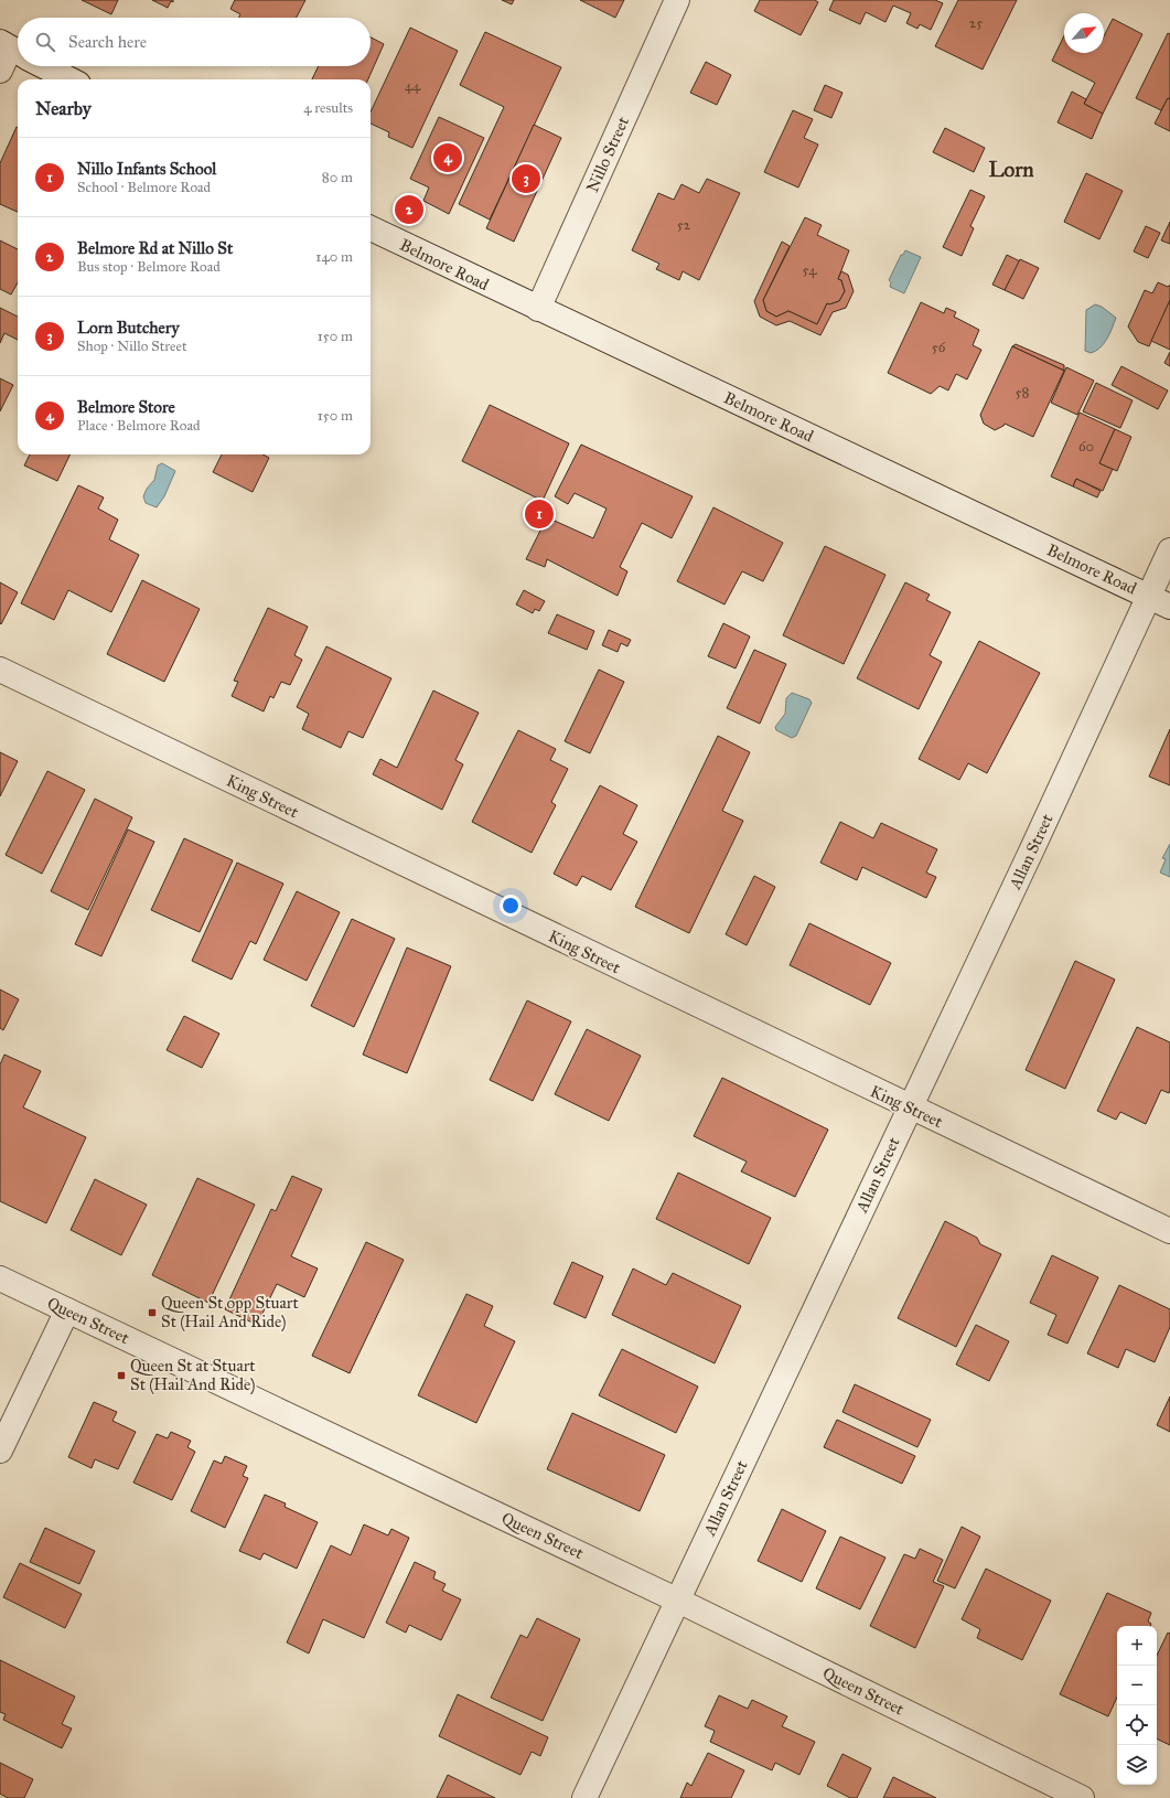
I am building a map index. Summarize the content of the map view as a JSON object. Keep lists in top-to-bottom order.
{
  "streets": {
    "street": [
      "Nillo Street",
      "Belmore Road",
      "King Street",
      "Allan Street",
      "Queen Street"
    ]
  },
  "crossings": [
    ["Nillo Street", "Belmore Road"],
    ["Belmore Road", "Allan Street"],
    ["King Street", "Allan Street"],
    ["Allan Street", "Queen Street"]
  ],
  "districts": ["Lorn"],
  "places": {
    "transit": ["Queen St opp Stuart St (Hail And Ride)", "Queen St at Stuart St (Hail And Ride)"]
  },
  "house_numbers": [
    "25",
    "44",
    "52",
    "54",
    "56",
    "58",
    "60"
  ],
  "north": "top right",
  "page": {
    "search": "Search here",
    "heading": ["Nearby", "4 results"],
    "list": [
      {
        "mark": "1",
        "name": "Nillo Infants School",
        "note": "School · Belmore Road",
        "value": "80 m"
      },
      {
        "mark": "2",
        "name": "Belmore Rd at Nillo St",
        "note": "Bus stop · Belmore Road",
        "value": "140 m"
      },
      {
        "mark": "3",
        "name": "Lorn Butchery",
        "note": "Shop · Nillo Street",
        "value": "150 m"
      },
      {
        "mark": "4",
        "name": "Belmore Store",
        "note": "Place · Belmore Road",
        "value": "150 m"
      }
    ],
    "pins": [
      "4",
      "3",
      "2",
      "1"
    ],
    "map_buttons": ["+", "−"]
  }
}
